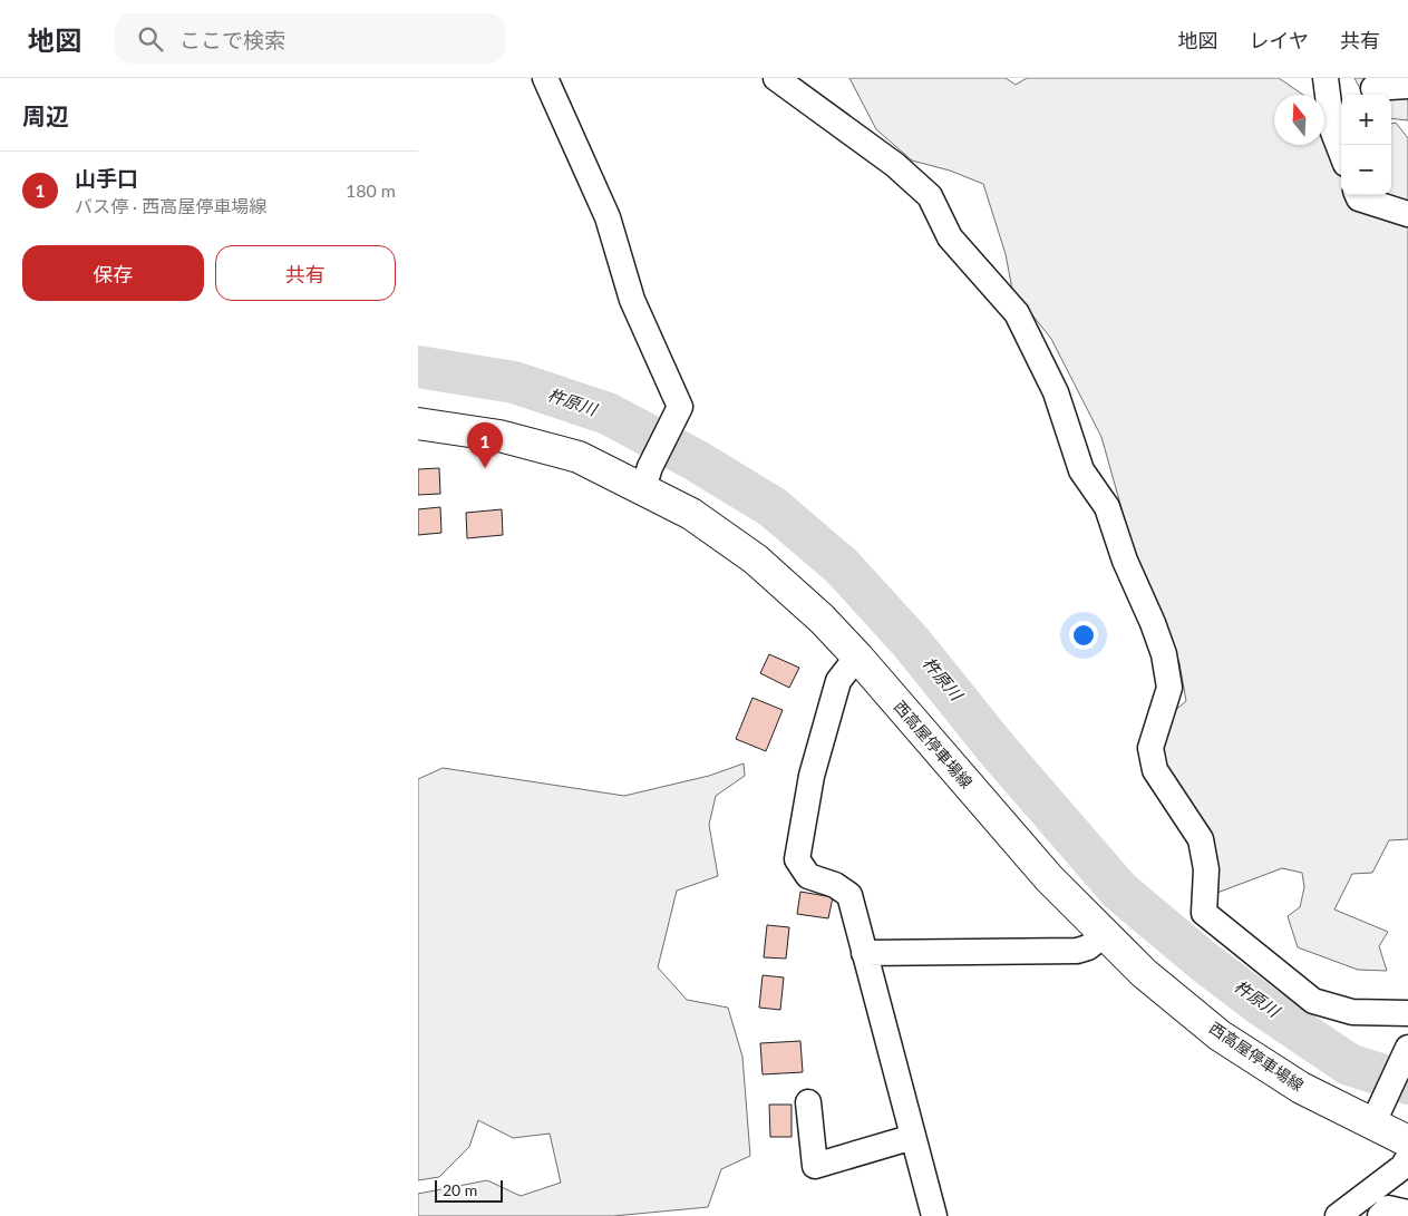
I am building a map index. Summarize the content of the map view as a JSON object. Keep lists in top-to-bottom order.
{
  "streets": {
    "main road": ["西高屋停車場線"]
  },
  "water": ["杵原川"],
  "scale_bar": "20 m",
  "north": "top",
  "page": {
    "header": "地図",
    "search": "ここで検索",
    "nav": ["地図", "レイヤ", "共有"],
    "heading": "周辺",
    "map_buttons": ["+", "−"],
    "list": [
      {
        "mark": "1",
        "name": "山手口",
        "note": "バス停 · 西高屋停車場線",
        "value": "180 m"
      }
    ],
    "buttons": ["保存", "共有"],
    "pins": "1",
    "scale": "20 m"
  }
}
